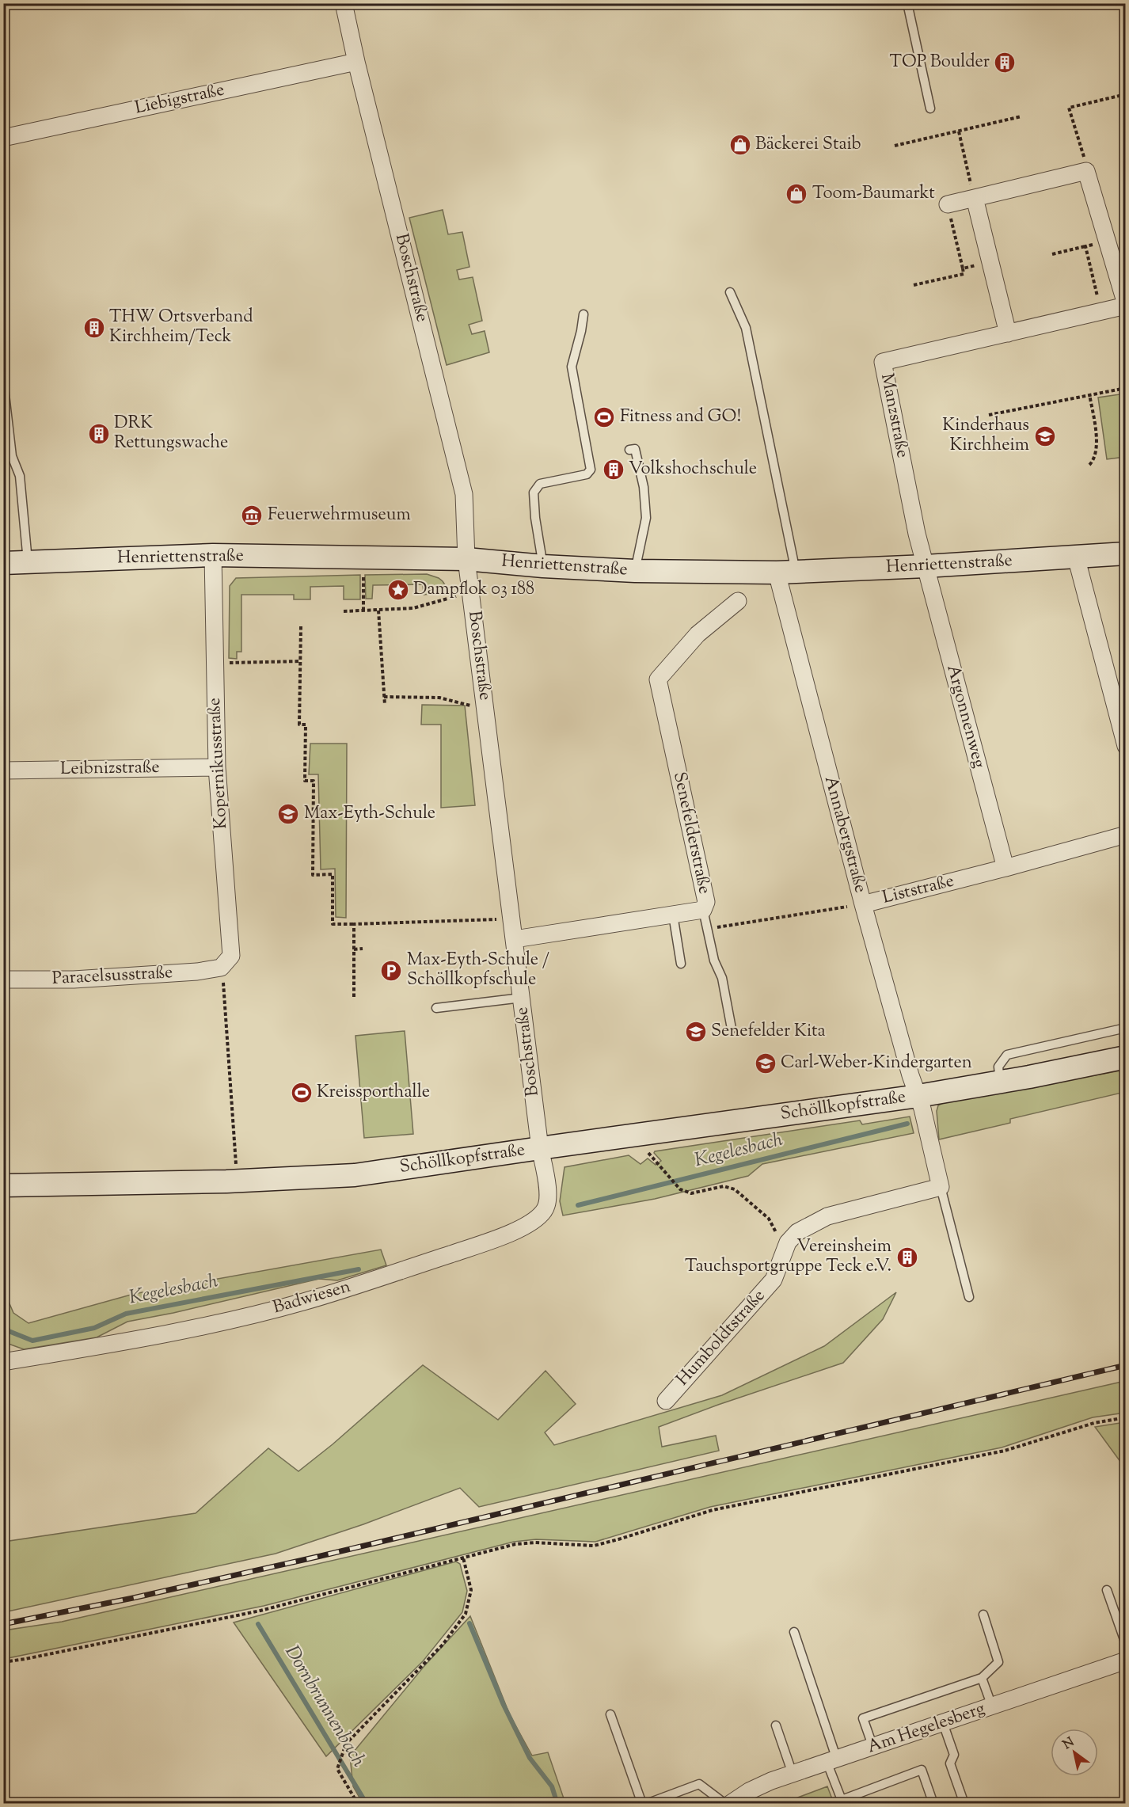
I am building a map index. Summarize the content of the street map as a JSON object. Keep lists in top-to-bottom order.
{
  "streets": {
    "main road": ["Henriettenstraße", "Schöllkopfstraße"],
    "street": [
      "Liebigstraße",
      "Boschstraße",
      "Manzstraße",
      "Argonnenweg",
      "Kopernikusstraße",
      "Leibnizstraße",
      "Senefelderstraße",
      "Annabergstraße",
      "Liststraße",
      "Paracelsusstraße",
      "Badwiesen",
      "Humboldtstraße",
      "Am Hegelesberg"
    ]
  },
  "crossings": [
    ["Liebigstraße", "Boschstraße"],
    ["Boschstraße", "Henriettenstraße"],
    ["Boschstraße", "Senefelderstraße"],
    ["Boschstraße", "Schöllkopfstraße"],
    ["Boschstraße", "Badwiesen"],
    ["Manzstraße", "Henriettenstraße"],
    ["Manzstraße", "Argonnenweg"],
    ["Henriettenstraße", "Argonnenweg"],
    ["Henriettenstraße", "Kopernikusstraße"],
    ["Henriettenstraße", "Annabergstraße"],
    ["Argonnenweg", "Liststraße"],
    ["Kopernikusstraße", "Leibnizstraße"],
    ["Kopernikusstraße", "Paracelsusstraße"],
    ["Annabergstraße", "Liststraße"],
    ["Annabergstraße", "Schöllkopfstraße"],
    ["Schöllkopfstraße", "Badwiesen"],
    ["Schöllkopfstraße", "Humboldtstraße"]
  ],
  "water": ["Kegelesbach", "Dornbrunnenbach"],
  "places": {
    "building": [
      "TOP Boulder",
      "THW Ortsverband Kirchheim/Teck",
      "DRK Rettungswache",
      "Volkshochschule",
      "Vereinsheim Tauchsportgruppe Teck e.V."
    ],
    "shop": ["Bäckerei Staib", "Toom-Baumarkt"],
    "sports": ["Fitness and GO!", "Kreissporthalle"],
    "school or university": [
      "Kinderhaus Kirchheim",
      "Max-Eyth-Schule",
      "Senefelder Kita",
      "Carl-Weber-Kindergarten"
    ],
    "museum": ["Feuerwehrmuseum"],
    "place": ["Dampflok 03 188"],
    "parking": ["Max-Eyth-Schule / Schöllkopfschule"]
  },
  "north": "top left"
}
